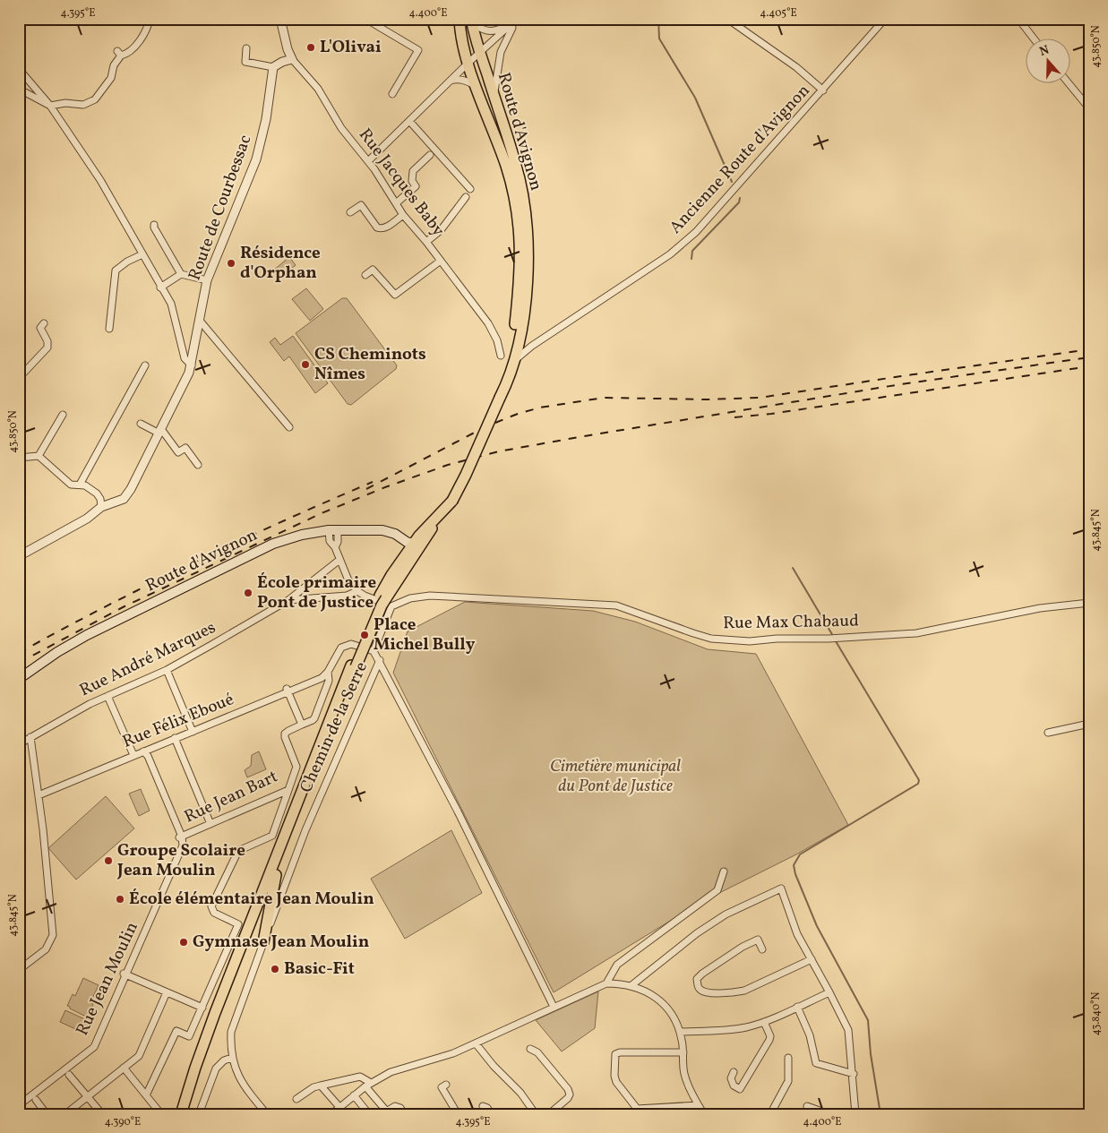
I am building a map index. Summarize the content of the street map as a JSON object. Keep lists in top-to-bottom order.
{
  "streets": {
    "main road": ["Route d'Avignon"],
    "street": [
      "Ancienne Route d'Avignon",
      "Rue Jacques Baby",
      "Route de Courbessac",
      "Rue Max Chabaud",
      "Rue André Marques",
      "Rue Félix Eboué",
      "Chemin de la Serre",
      "Rue Jean Bart",
      "Rue Jean Moulin"
    ]
  },
  "crossings": [
    ["Route d'Avignon", "Ancienne Route d'Avignon"],
    ["Rue Jean Bart", "Rue Jean Moulin"]
  ],
  "parks": ["Cimetière municipal du Pont de Justice"],
  "places": [
    "L'Olivai",
    "Résidence d'Orphan",
    "CS Cheminots Nîmes",
    "École primaire Pont de Justice",
    "Place Michel Bully",
    "Groupe Scolaire Jean Moulin",
    "École élémentaire Jean Moulin",
    "Gymnase Jean Moulin",
    "Basic-Fit"
  ],
  "north": "top",
  "coordinates": [
    "4.395°E",
    "4.400°E",
    "4.405°E",
    "43.850°N",
    "43.845°N",
    "43.840°N",
    "4.390°E"
  ]
}
